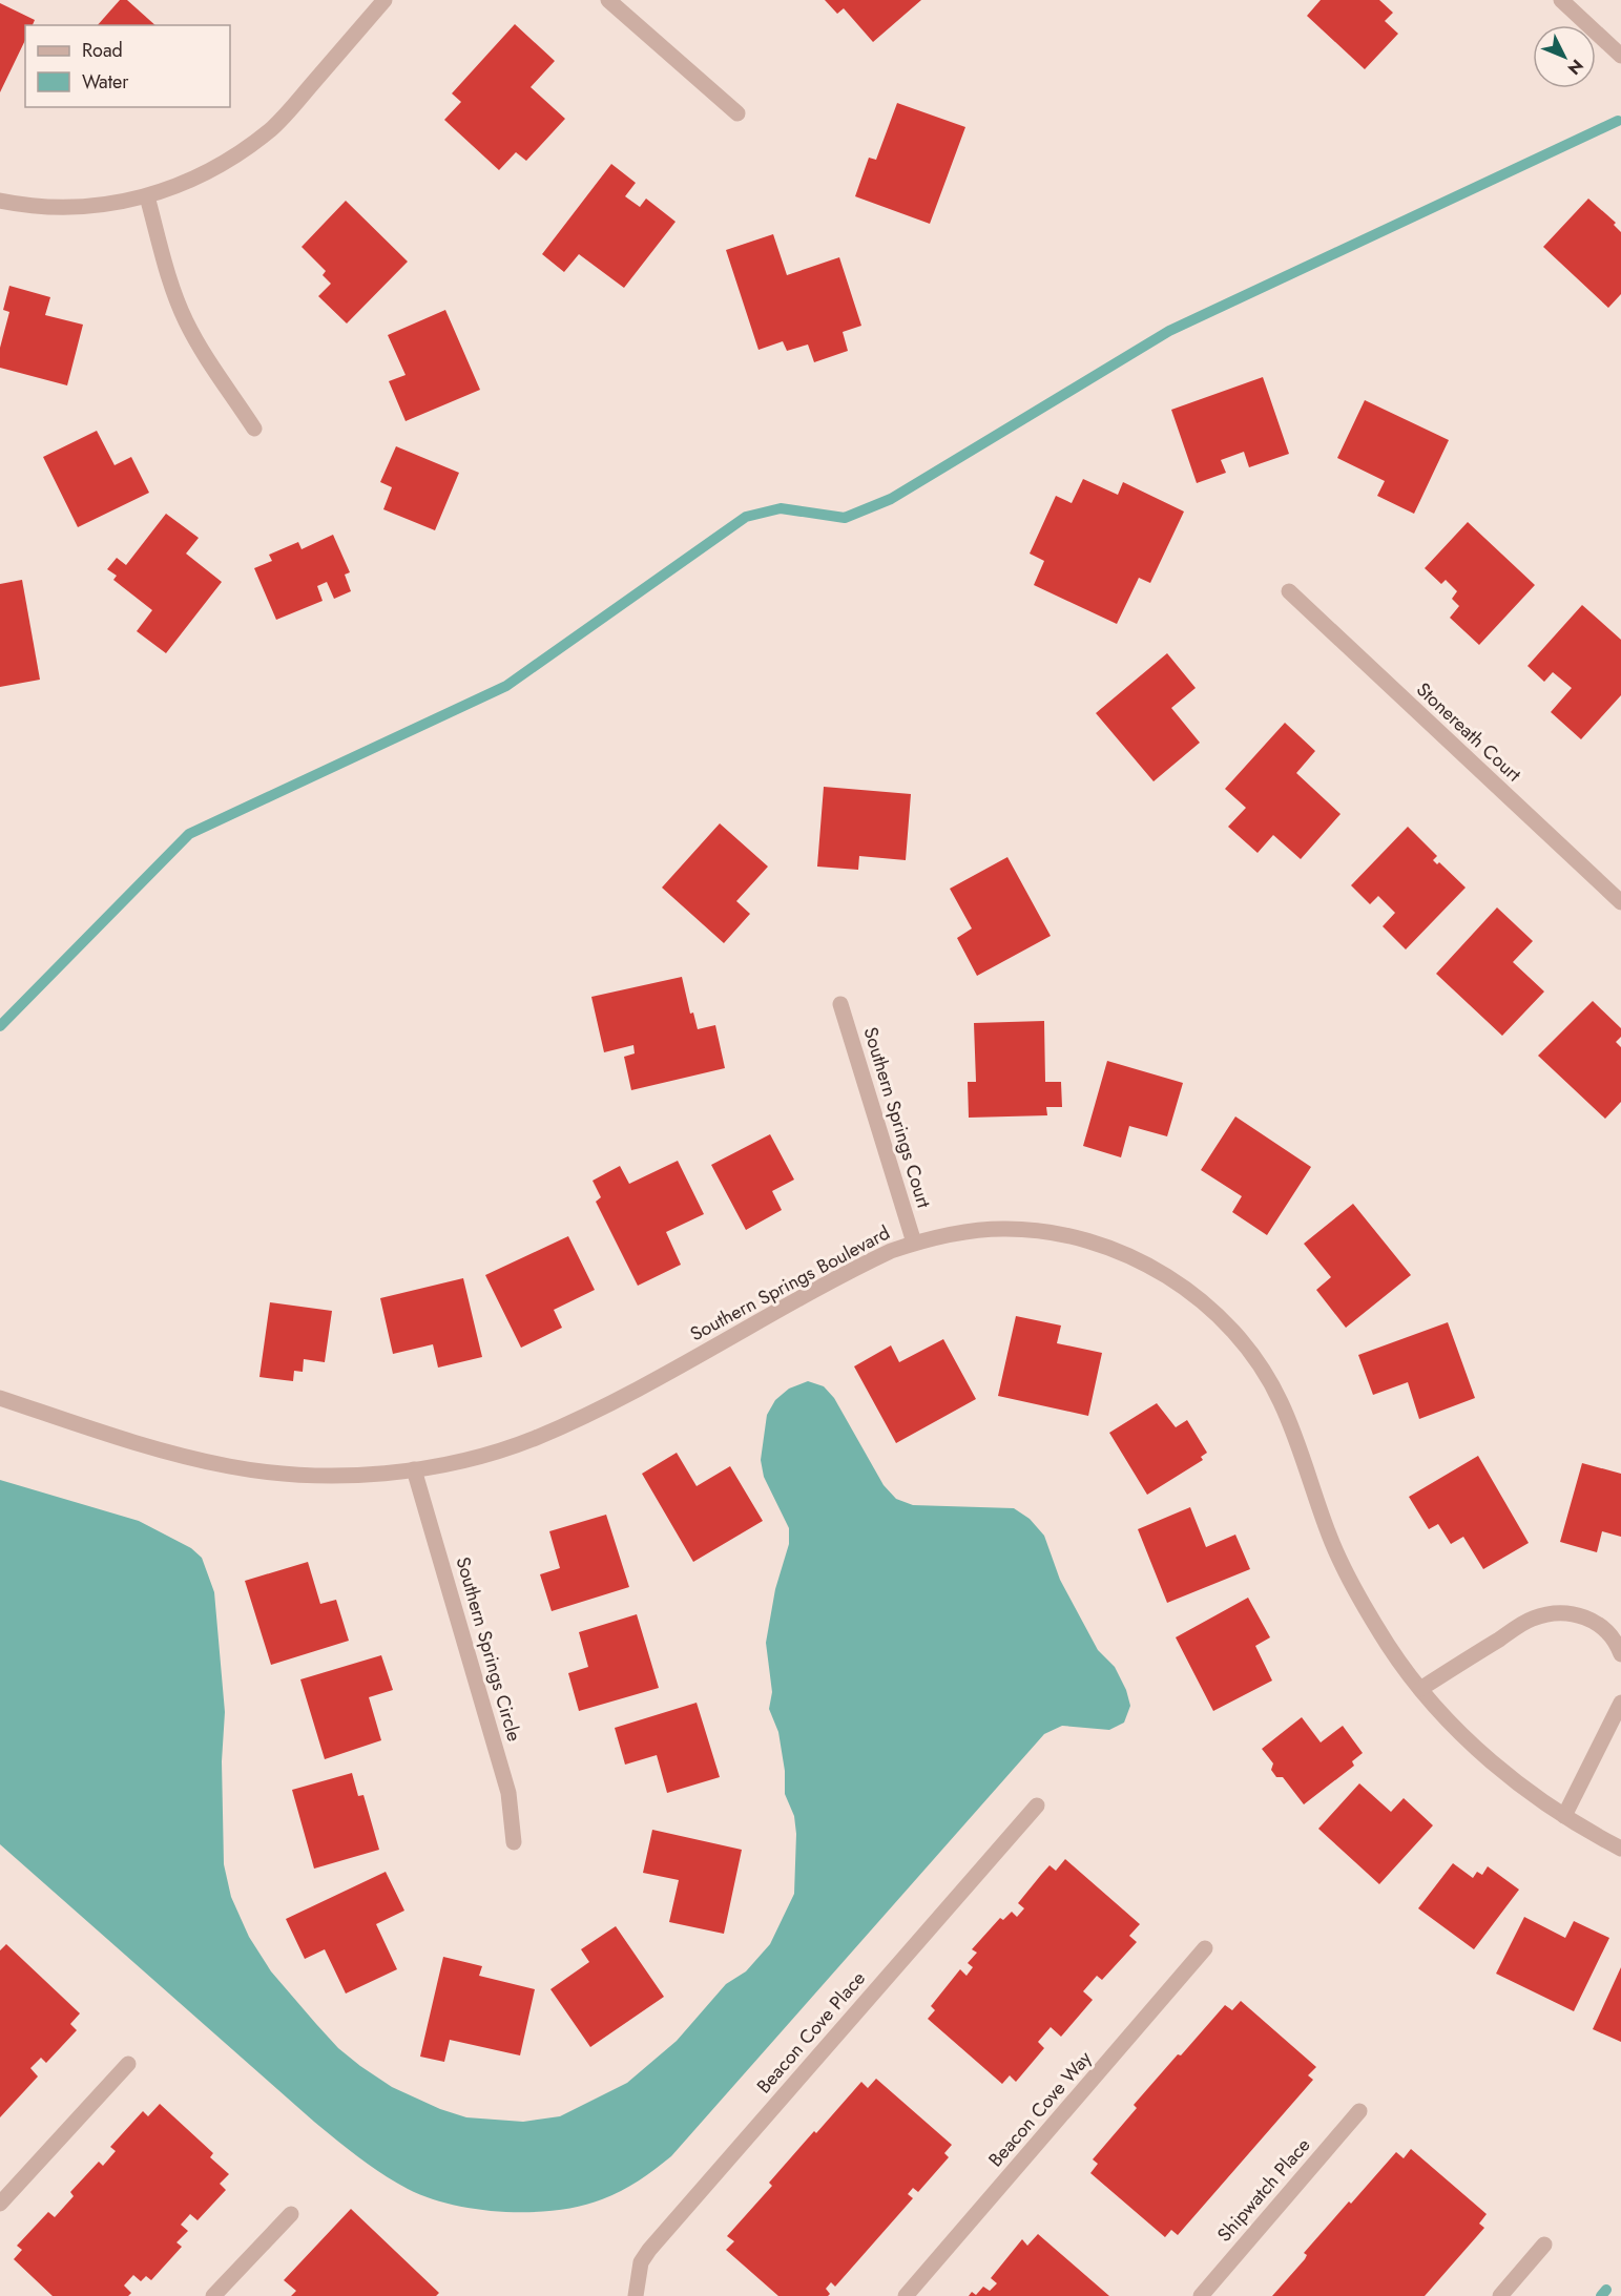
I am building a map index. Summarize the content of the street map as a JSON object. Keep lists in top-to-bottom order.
{
  "streets": {
    "street": [
      "Stonereath Court",
      "Southern Springs Court",
      "Southern Springs Boulevard",
      "Southern Springs Circle",
      "Beacon Cove Place",
      "Beacon Cove Way",
      "Shipwatch Place"
    ]
  },
  "crossings": [
    ["Southern Springs Court", "Southern Springs Boulevard"],
    ["Southern Springs Boulevard", "Southern Springs Circle"]
  ],
  "legend": ["Road", "Water"],
  "north": "bottom right"
}
